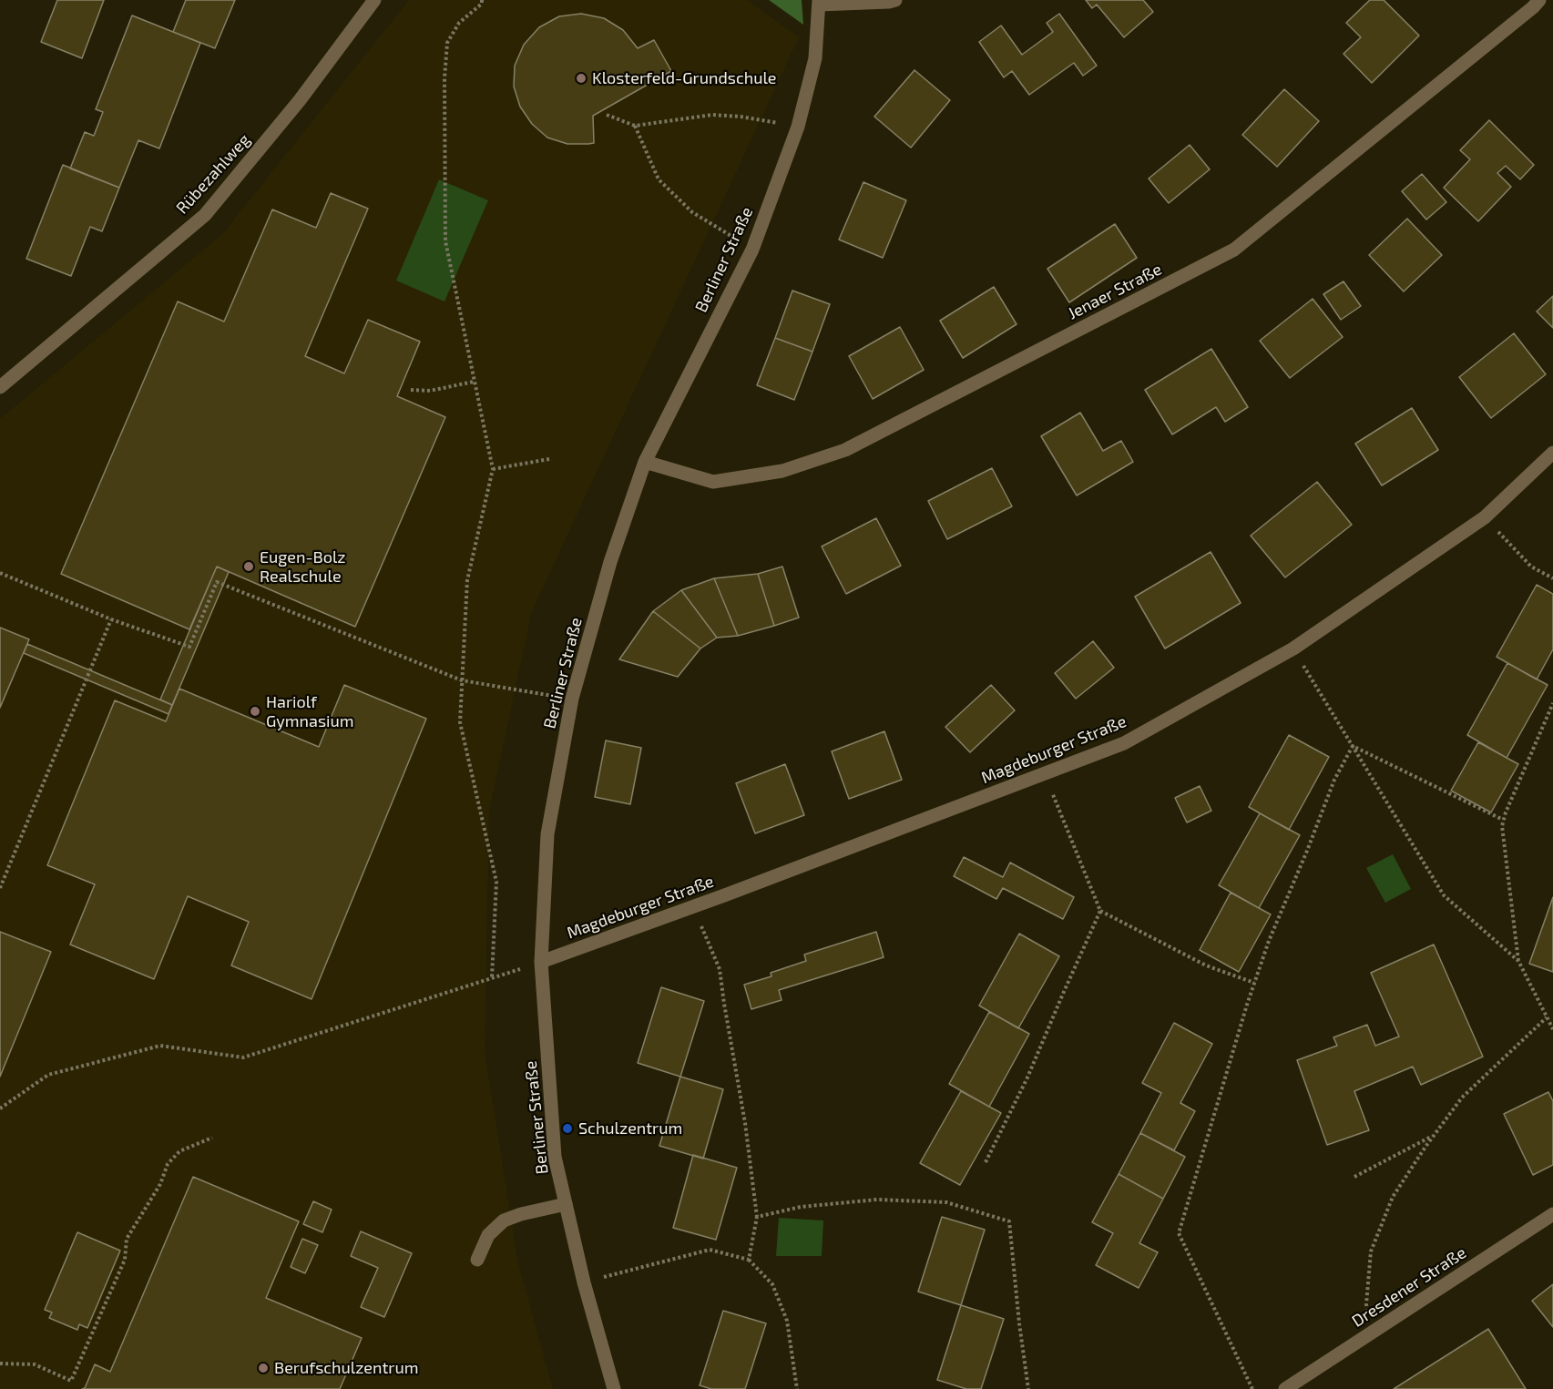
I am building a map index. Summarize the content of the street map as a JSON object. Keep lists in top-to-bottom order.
{
  "streets": {
    "street": [
      "Rübezahlweg",
      "Berliner Straße",
      "Jenaer Straße",
      "Magdeburger Straße",
      "Dresdener Straße"
    ]
  },
  "crossings": [
    ["Berliner Straße", "Jenaer Straße"],
    ["Berliner Straße", "Magdeburger Straße"]
  ],
  "places": [
    "Klosterfeld-Grundschule",
    "Eugen-Bolz Realschule",
    "Hariolf Gymnasium",
    "Schulzentrum",
    "Berufschulzentrum"
  ]
}
